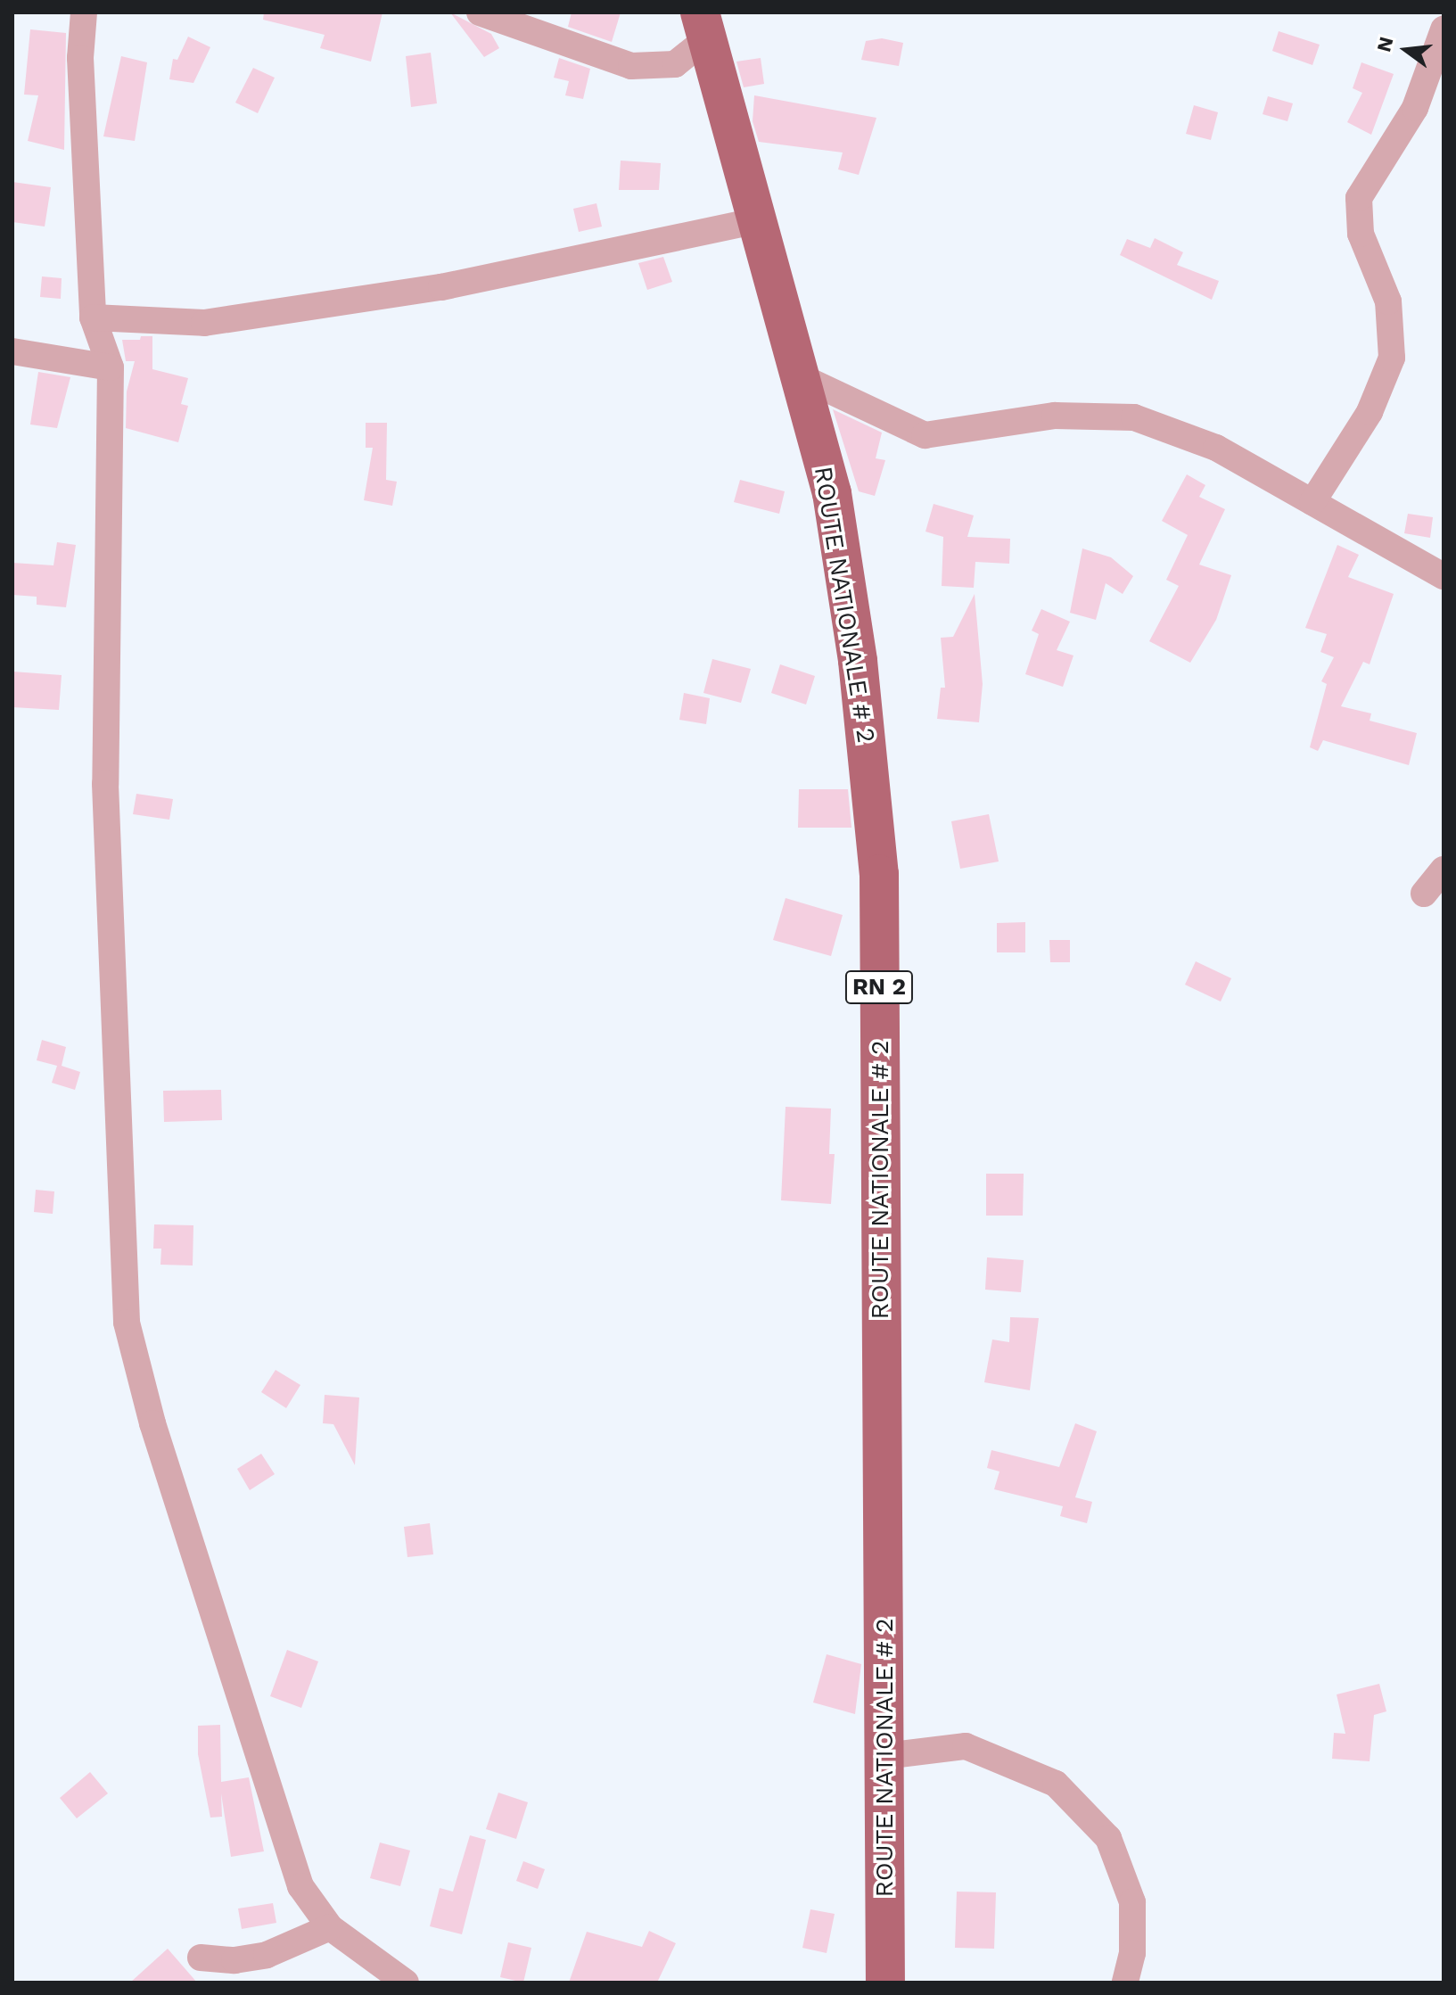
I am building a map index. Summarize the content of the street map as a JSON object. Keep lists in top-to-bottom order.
{
  "streets": {
    "main road": ["ROUTE NATIONALE # 2", "RN 2"]
  },
  "north": "left"
}
